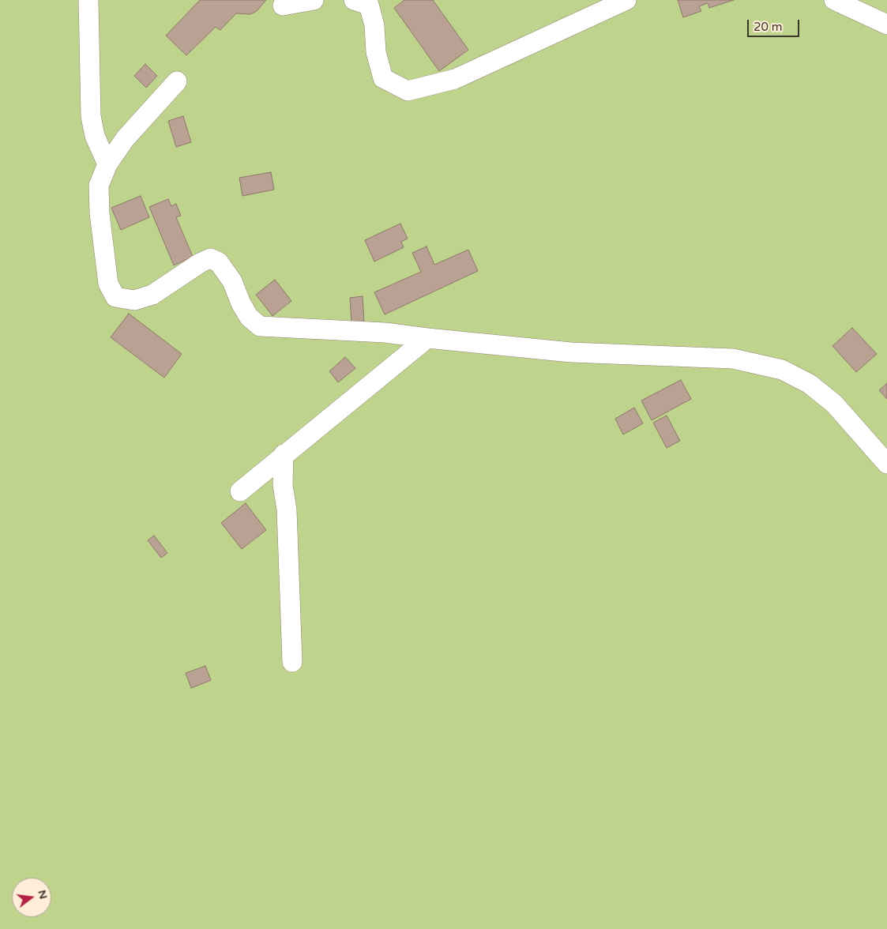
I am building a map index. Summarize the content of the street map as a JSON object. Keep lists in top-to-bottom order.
{
  "scale_bar": "20 m",
  "north": "right"
}
